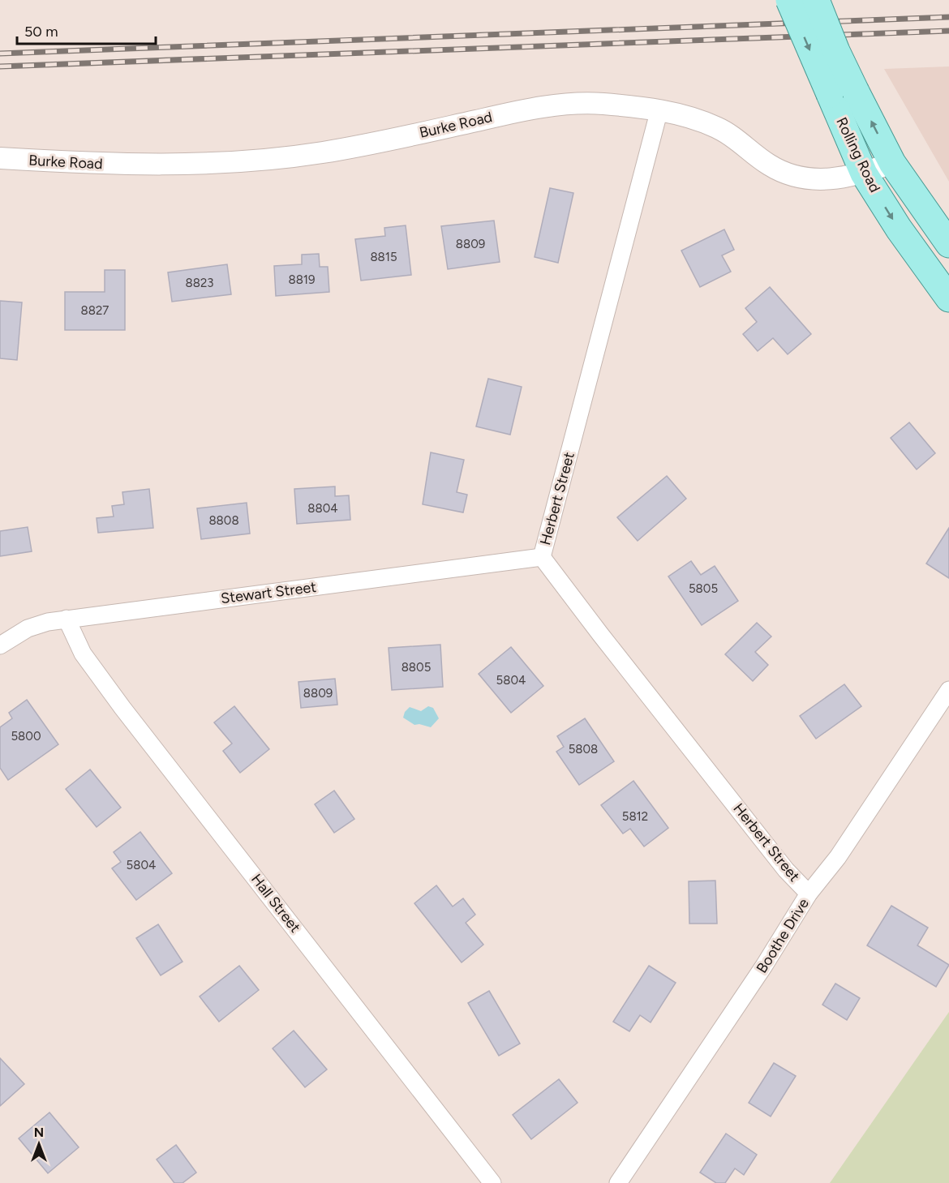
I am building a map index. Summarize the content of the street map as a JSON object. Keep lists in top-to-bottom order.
{
  "streets": {
    "main road": ["Rolling Road"],
    "street": [
      "Burke Road",
      "Herbert Street",
      "Stewart Street",
      "Hall Street",
      "Boothe Drive"
    ]
  },
  "crossings": [
    ["Burke Road", "Rolling Road"],
    ["Burke Road", "Herbert Street"],
    ["Herbert Street", "Stewart Street"],
    ["Herbert Street", "Boothe Drive"],
    ["Stewart Street", "Hall Street"]
  ],
  "house_numbers": [
    "8809",
    "8815",
    "8819",
    "8823",
    "8827",
    "8804",
    "8808",
    "5805",
    "8805",
    "5804",
    "8809",
    "5800",
    "5808",
    "5812",
    "5804"
  ],
  "scale_bar": "50 m",
  "north": "top"
}
